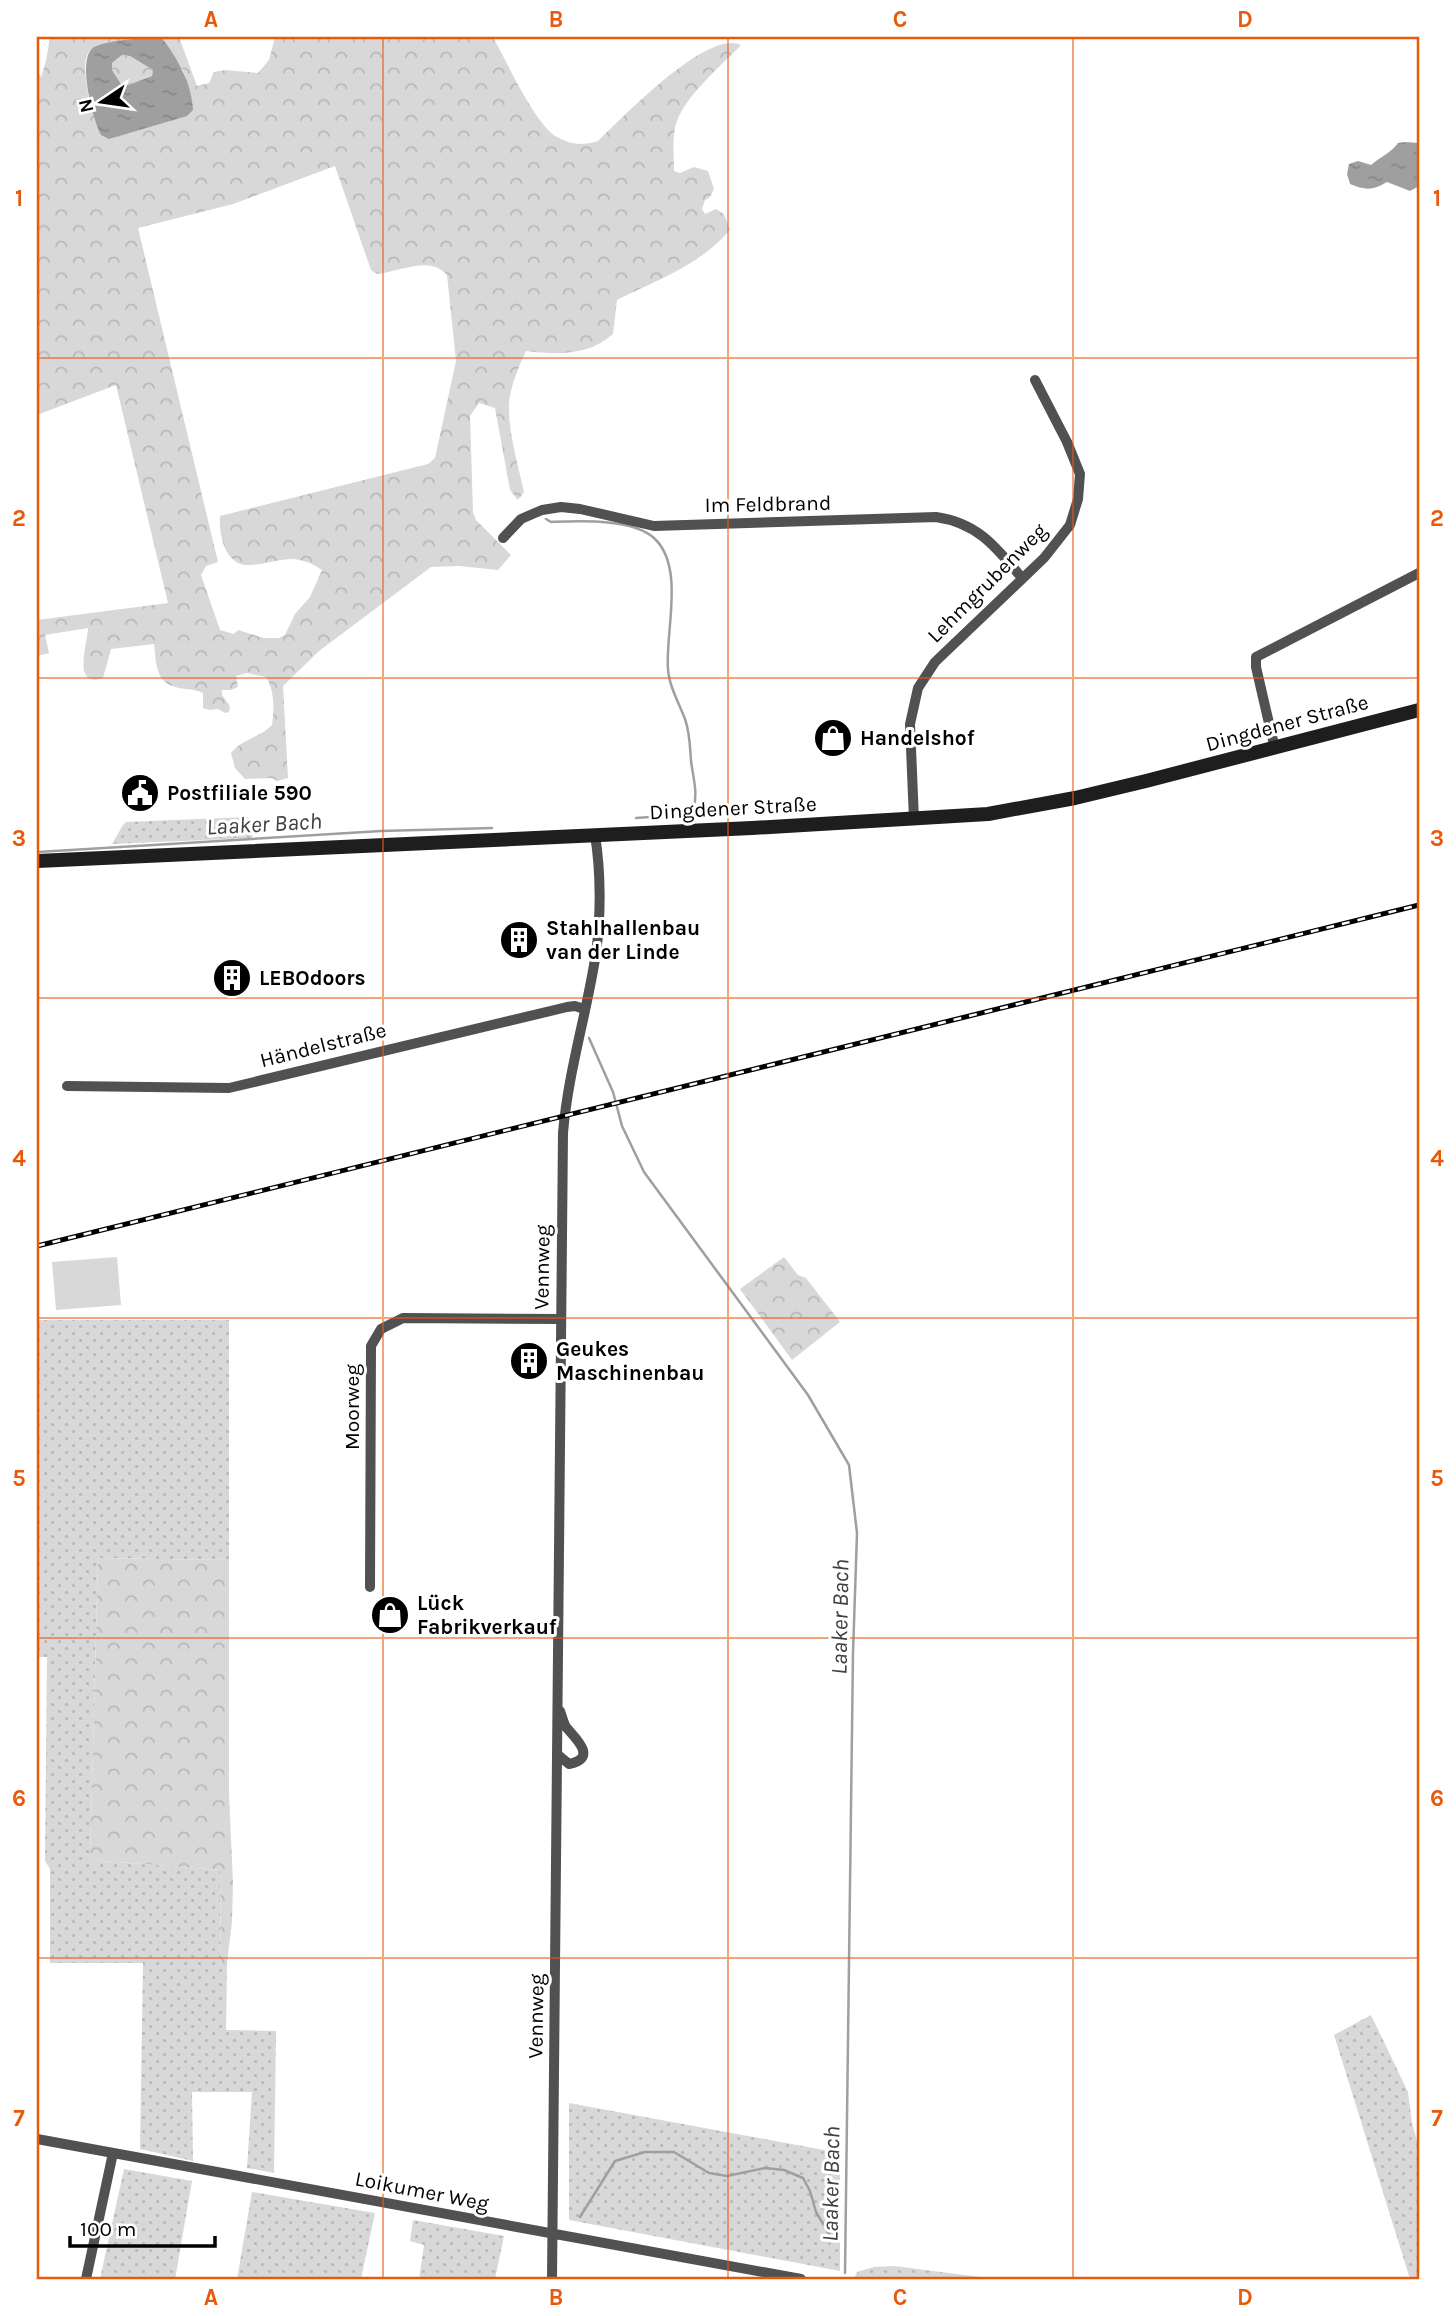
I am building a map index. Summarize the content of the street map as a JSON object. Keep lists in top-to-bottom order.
{
  "streets": {
    "main road": ["Dingdener Straße"],
    "street": [
      "Im Feldbrand",
      "Lehmgrubenweg",
      "Händelstraße",
      "Vennweg",
      "Moorweg",
      "Loikumer Weg"
    ]
  },
  "crossings": [
    ["Im Feldbrand", "Lehmgrubenweg"],
    ["Lehmgrubenweg", "Dingdener Straße"],
    ["Dingdener Straße", "Vennweg"],
    ["Händelstraße", "Vennweg"],
    ["Vennweg", "Moorweg"],
    ["Vennweg", "Loikumer Weg"]
  ],
  "water": ["Laaker Bach"],
  "places": {
    "shop": ["Handelshof", "Lück Fabrikverkauf"],
    "public building": ["Postfiliale 590"],
    "building": ["Stahlhallenbau van der Linde", "LEBOdoors", "Geukes Maschinenbau"]
  },
  "scale_bar": "100 m",
  "north": "left",
  "grid": {
    "columns": [
      "A",
      "B",
      "C",
      "D"
    ],
    "rows": [
      "1",
      "2",
      "3",
      "4",
      "5",
      "6",
      "7"
    ]
  }
}
